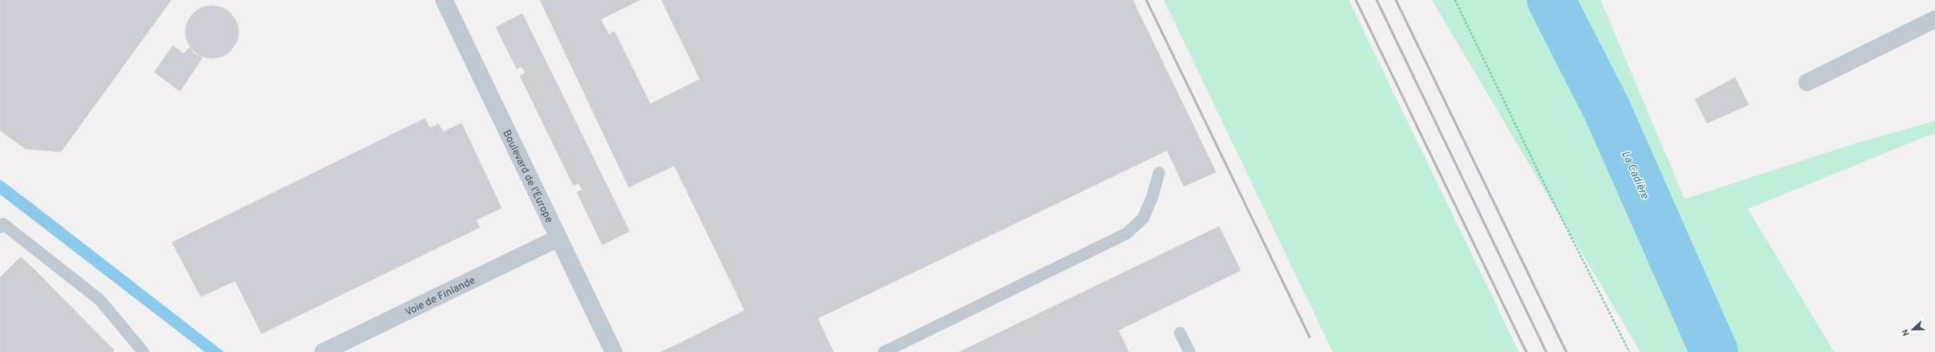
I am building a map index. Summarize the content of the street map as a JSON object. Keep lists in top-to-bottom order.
{
  "streets": {
    "street": ["Boulevard de l'Europe", "Voie de Finlande"]
  },
  "crossings": [
    ["Boulevard de l'Europe", "Voie de Finlande"]
  ],
  "water": ["La Cadière"],
  "north": "left"
}
